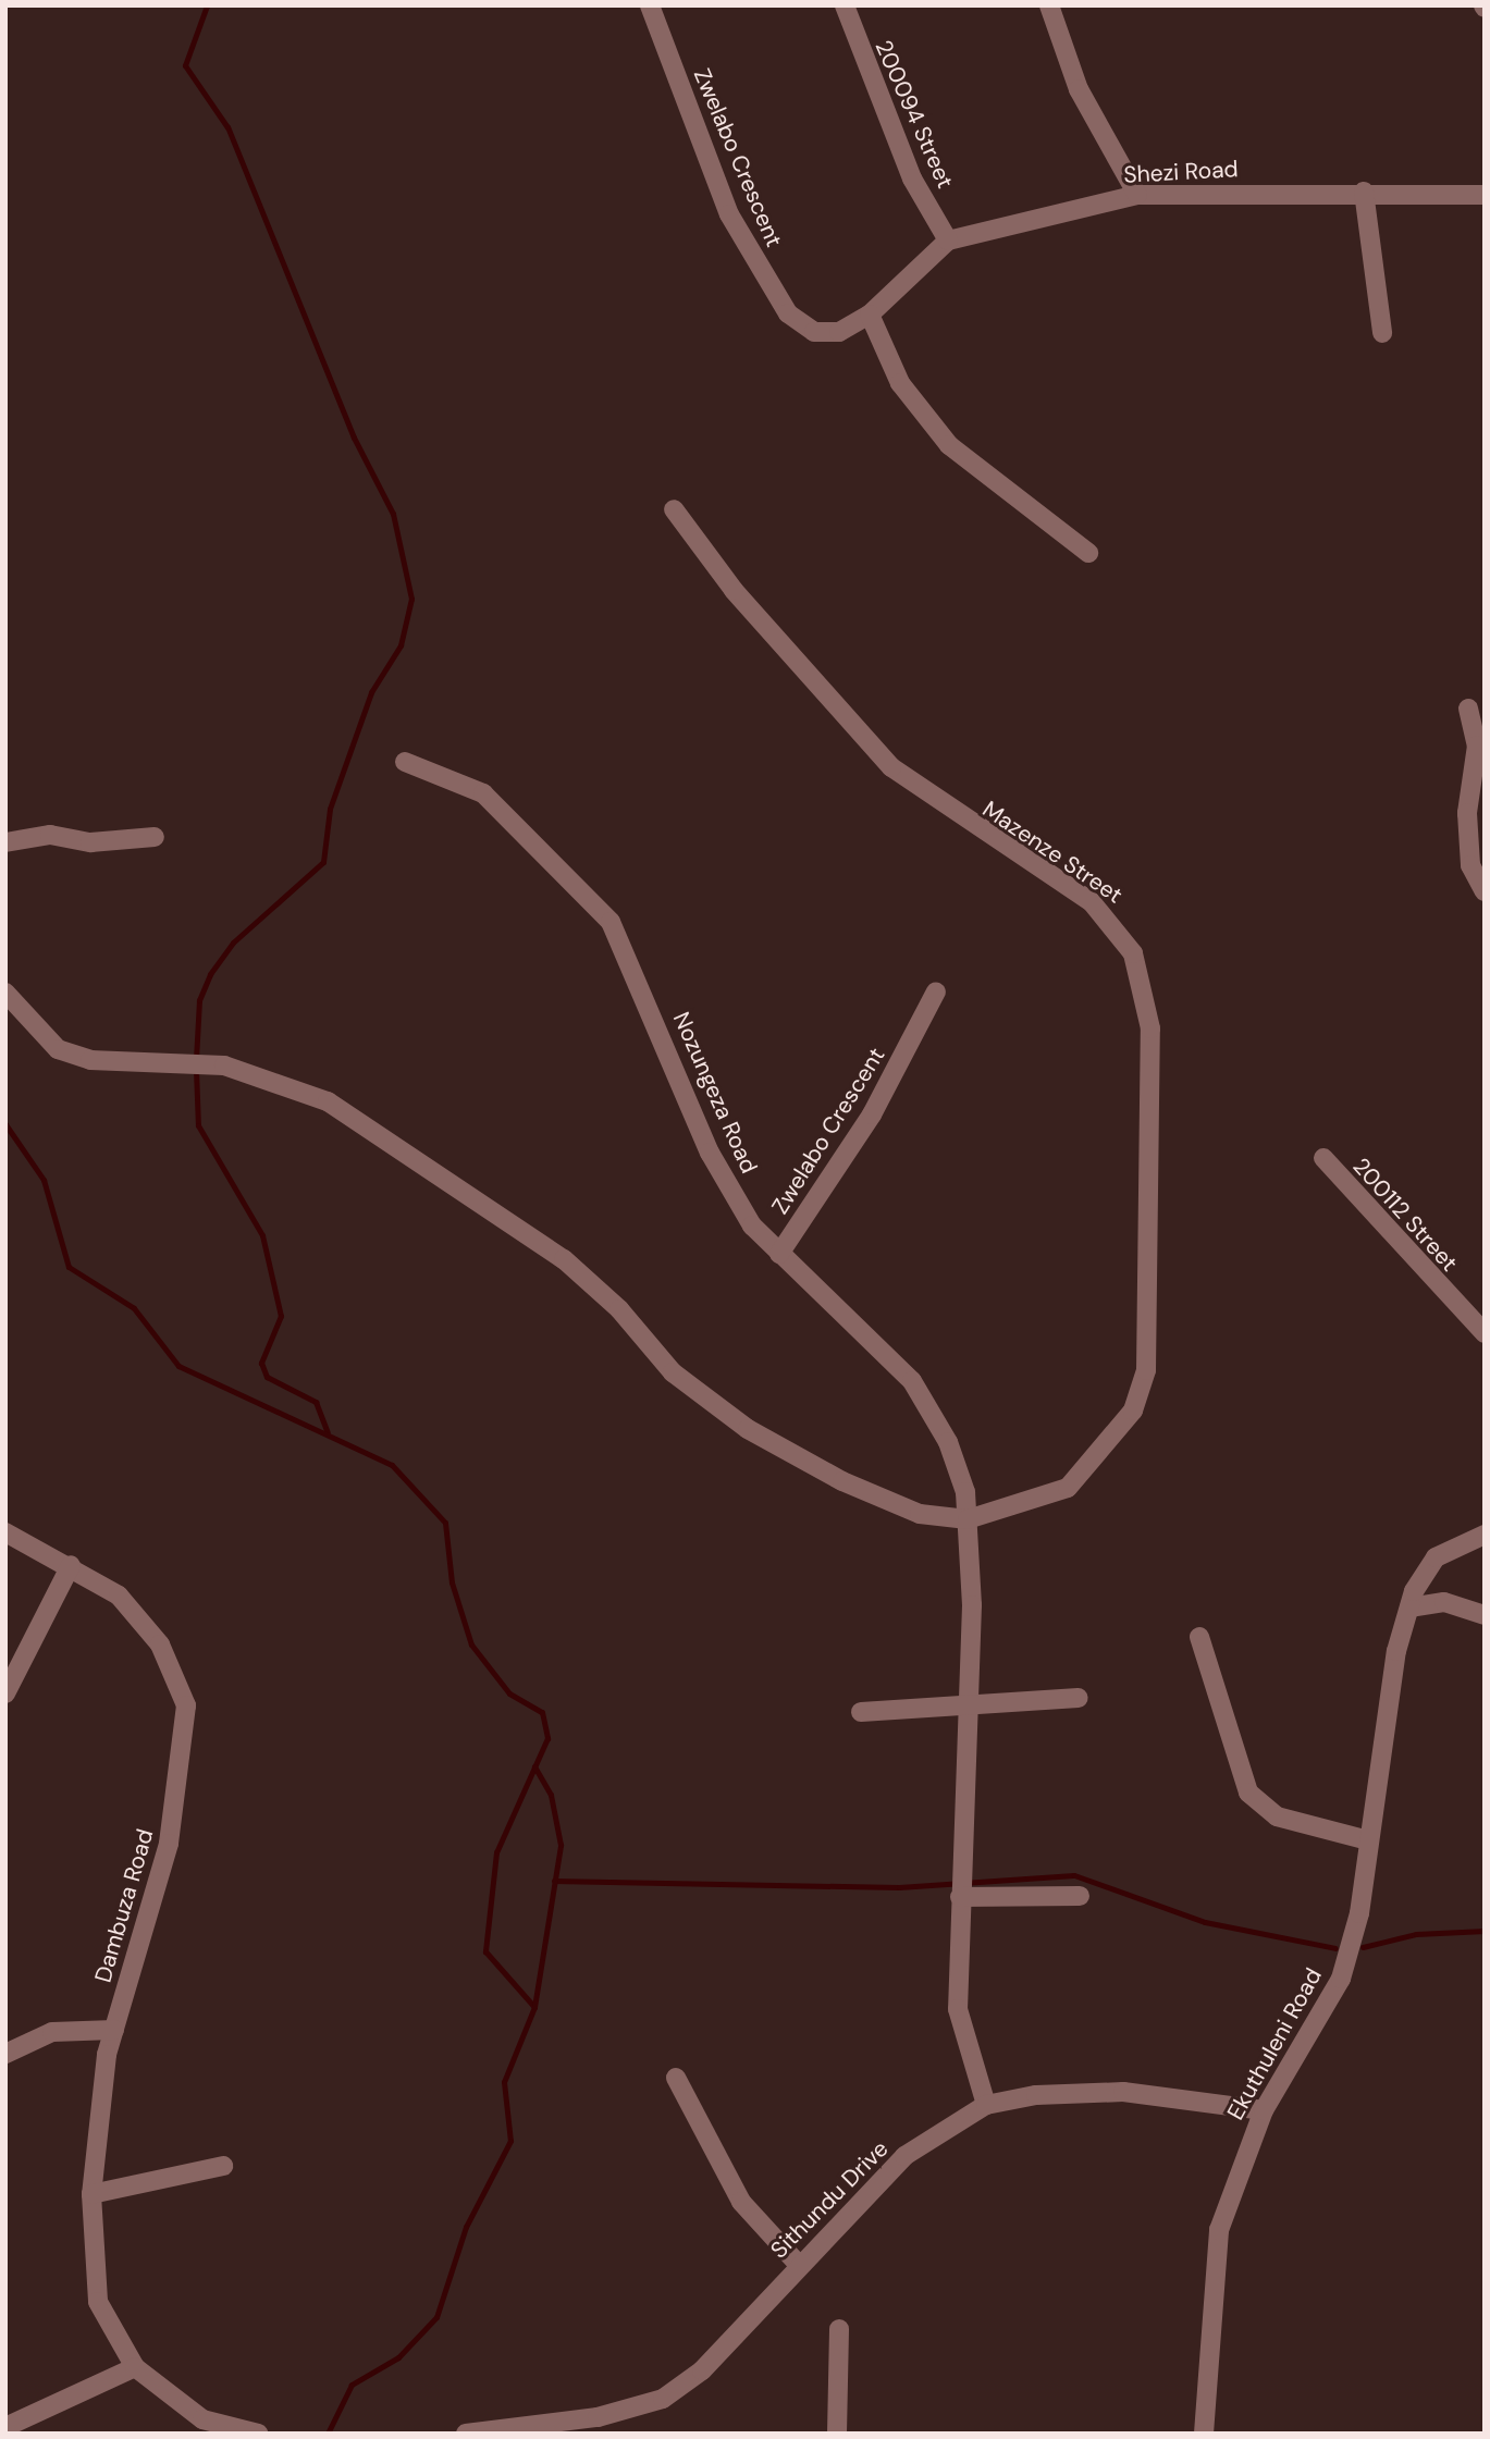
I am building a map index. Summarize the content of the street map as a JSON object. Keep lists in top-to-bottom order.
{
  "streets": {
    "street": [
      "200094 Street",
      "Zwelabo Crescent",
      "Shezi Road",
      "Mazenze Street",
      "Nozungeza Road",
      "200112 Street",
      "Dambuza Road",
      "Ekuthuleni Road",
      "Sithundu Drive"
    ]
  },
  "crossings": [
    ["200094 Street", "Shezi Road"],
    ["Zwelabo Crescent", "Nozungeza Road"],
    ["Mazenze Street", "Nozungeza Road"],
    ["Nozungeza Road", "Sithundu Drive"],
    ["Ekuthuleni Road", "Sithundu Drive"]
  ]
}
